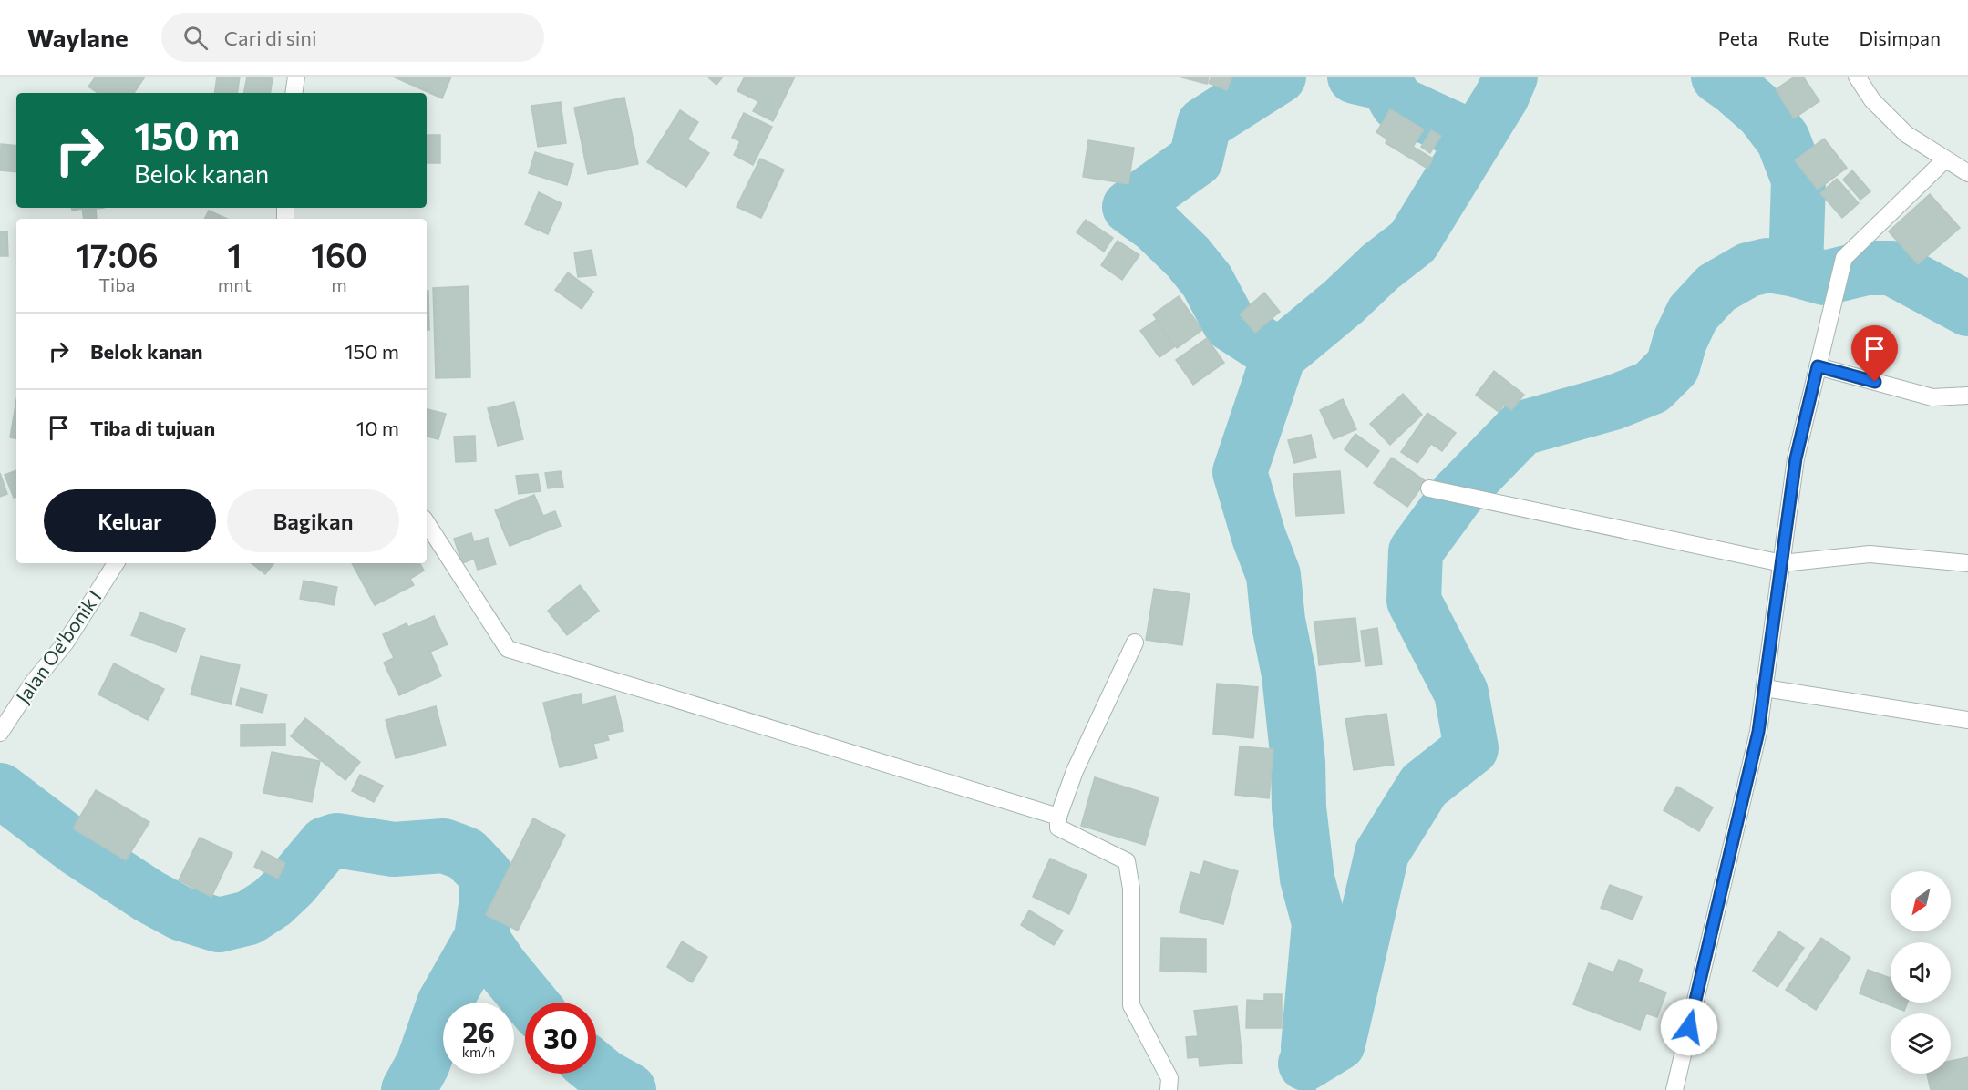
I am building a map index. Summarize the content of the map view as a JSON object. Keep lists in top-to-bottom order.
{
  "streets": {
    "street": ["Jalan Oe'bonik I"]
  },
  "north": "bottom left",
  "page": {
    "header": "Waylane",
    "search": "Cari di sini",
    "nav": ["Peta", "Rute", "Disimpan"],
    "turn": ["150 m", "Belok kanan"],
    "eta": [
      "17:06",
      "Tiba",
      "1",
      "mnt",
      "160",
      "m"
    ],
    "list": [
      {
        "name": "Belok kanan",
        "value": "150 m"
      },
      {
        "name": "Tiba di tujuan",
        "value": "10 m"
      }
    ],
    "buttons": ["Keluar", "Bagikan"],
    "speed": "26 km/h",
    "limit": "30"
  }
}
